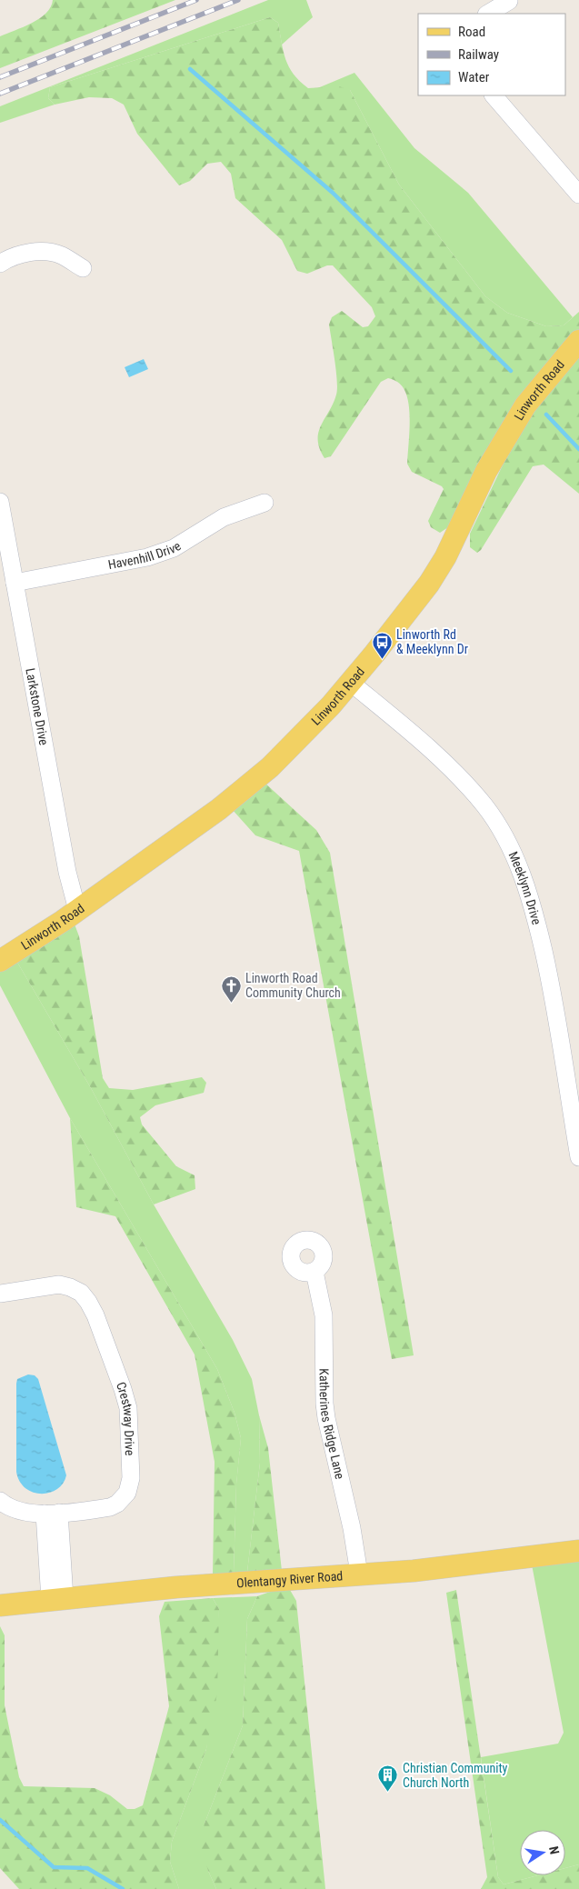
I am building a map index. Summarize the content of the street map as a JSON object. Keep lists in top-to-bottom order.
{
  "streets": {
    "main road": ["Linworth Road", "Olentangy River Road"],
    "street": [
      "Havenhill Drive",
      "Larkstone Drive",
      "Meeklynn Drive",
      "Crestway Drive",
      "Katherines Ridge Lane"
    ]
  },
  "crossings": [
    ["Linworth Road", "Larkstone Drive"],
    ["Linworth Road", "Meeklynn Drive"],
    ["Havenhill Drive", "Larkstone Drive"],
    ["Katherines Ridge Lane", "Olentangy River Road"]
  ],
  "places": {
    "bus stop": ["Linworth Rd & Meeklynn Dr"],
    "church": ["Linworth Road Community Church"],
    "building": ["Christian Community Church North"]
  },
  "legend": ["Road", "Railway", "Water"],
  "north": "right"
}
